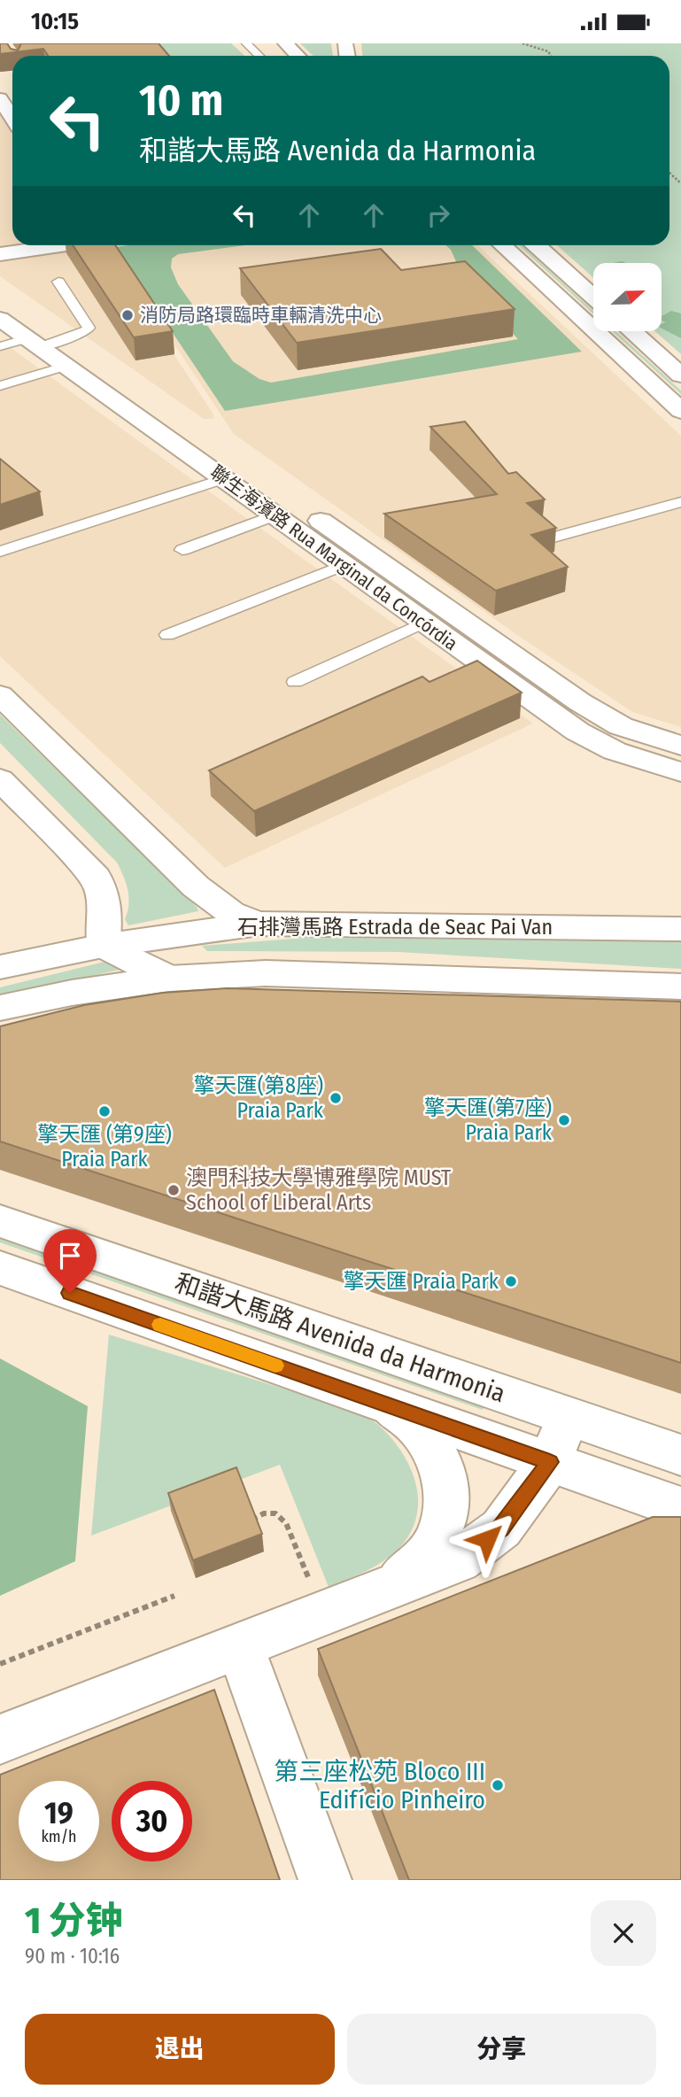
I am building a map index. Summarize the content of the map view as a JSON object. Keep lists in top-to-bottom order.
{
  "streets": {
    "street": ["聯生海濱路 Rua Marginal da Concórdia", "石排灣馬路 Estrada de Seac Pai Van", "和諧大馬路 Avenida da Harmonia"]
  },
  "places": [
    "消防局路環臨時車輛清洗中心",
    "擎天匯(第8座) Praia Park",
    "擎天匯 (第9座) Praia Park",
    "擎天匯(第7座) Praia Park",
    "澳門科技大學博雅學院 MUST School of Liberal Arts",
    "擎天匯 Praia Park",
    "第三座松苑 Bloco III Edifício Pinheiro"
  ],
  "north": "right",
  "page": {
    "status": "10:15",
    "turn": ["10 m", "和諧大馬路 Avenida da Harmonia"],
    "speed": "19 km/h",
    "limit": "30",
    "heading": ["1 分钟", "90 m · 10:16"],
    "buttons": ["退出", "分享"]
  }
}
